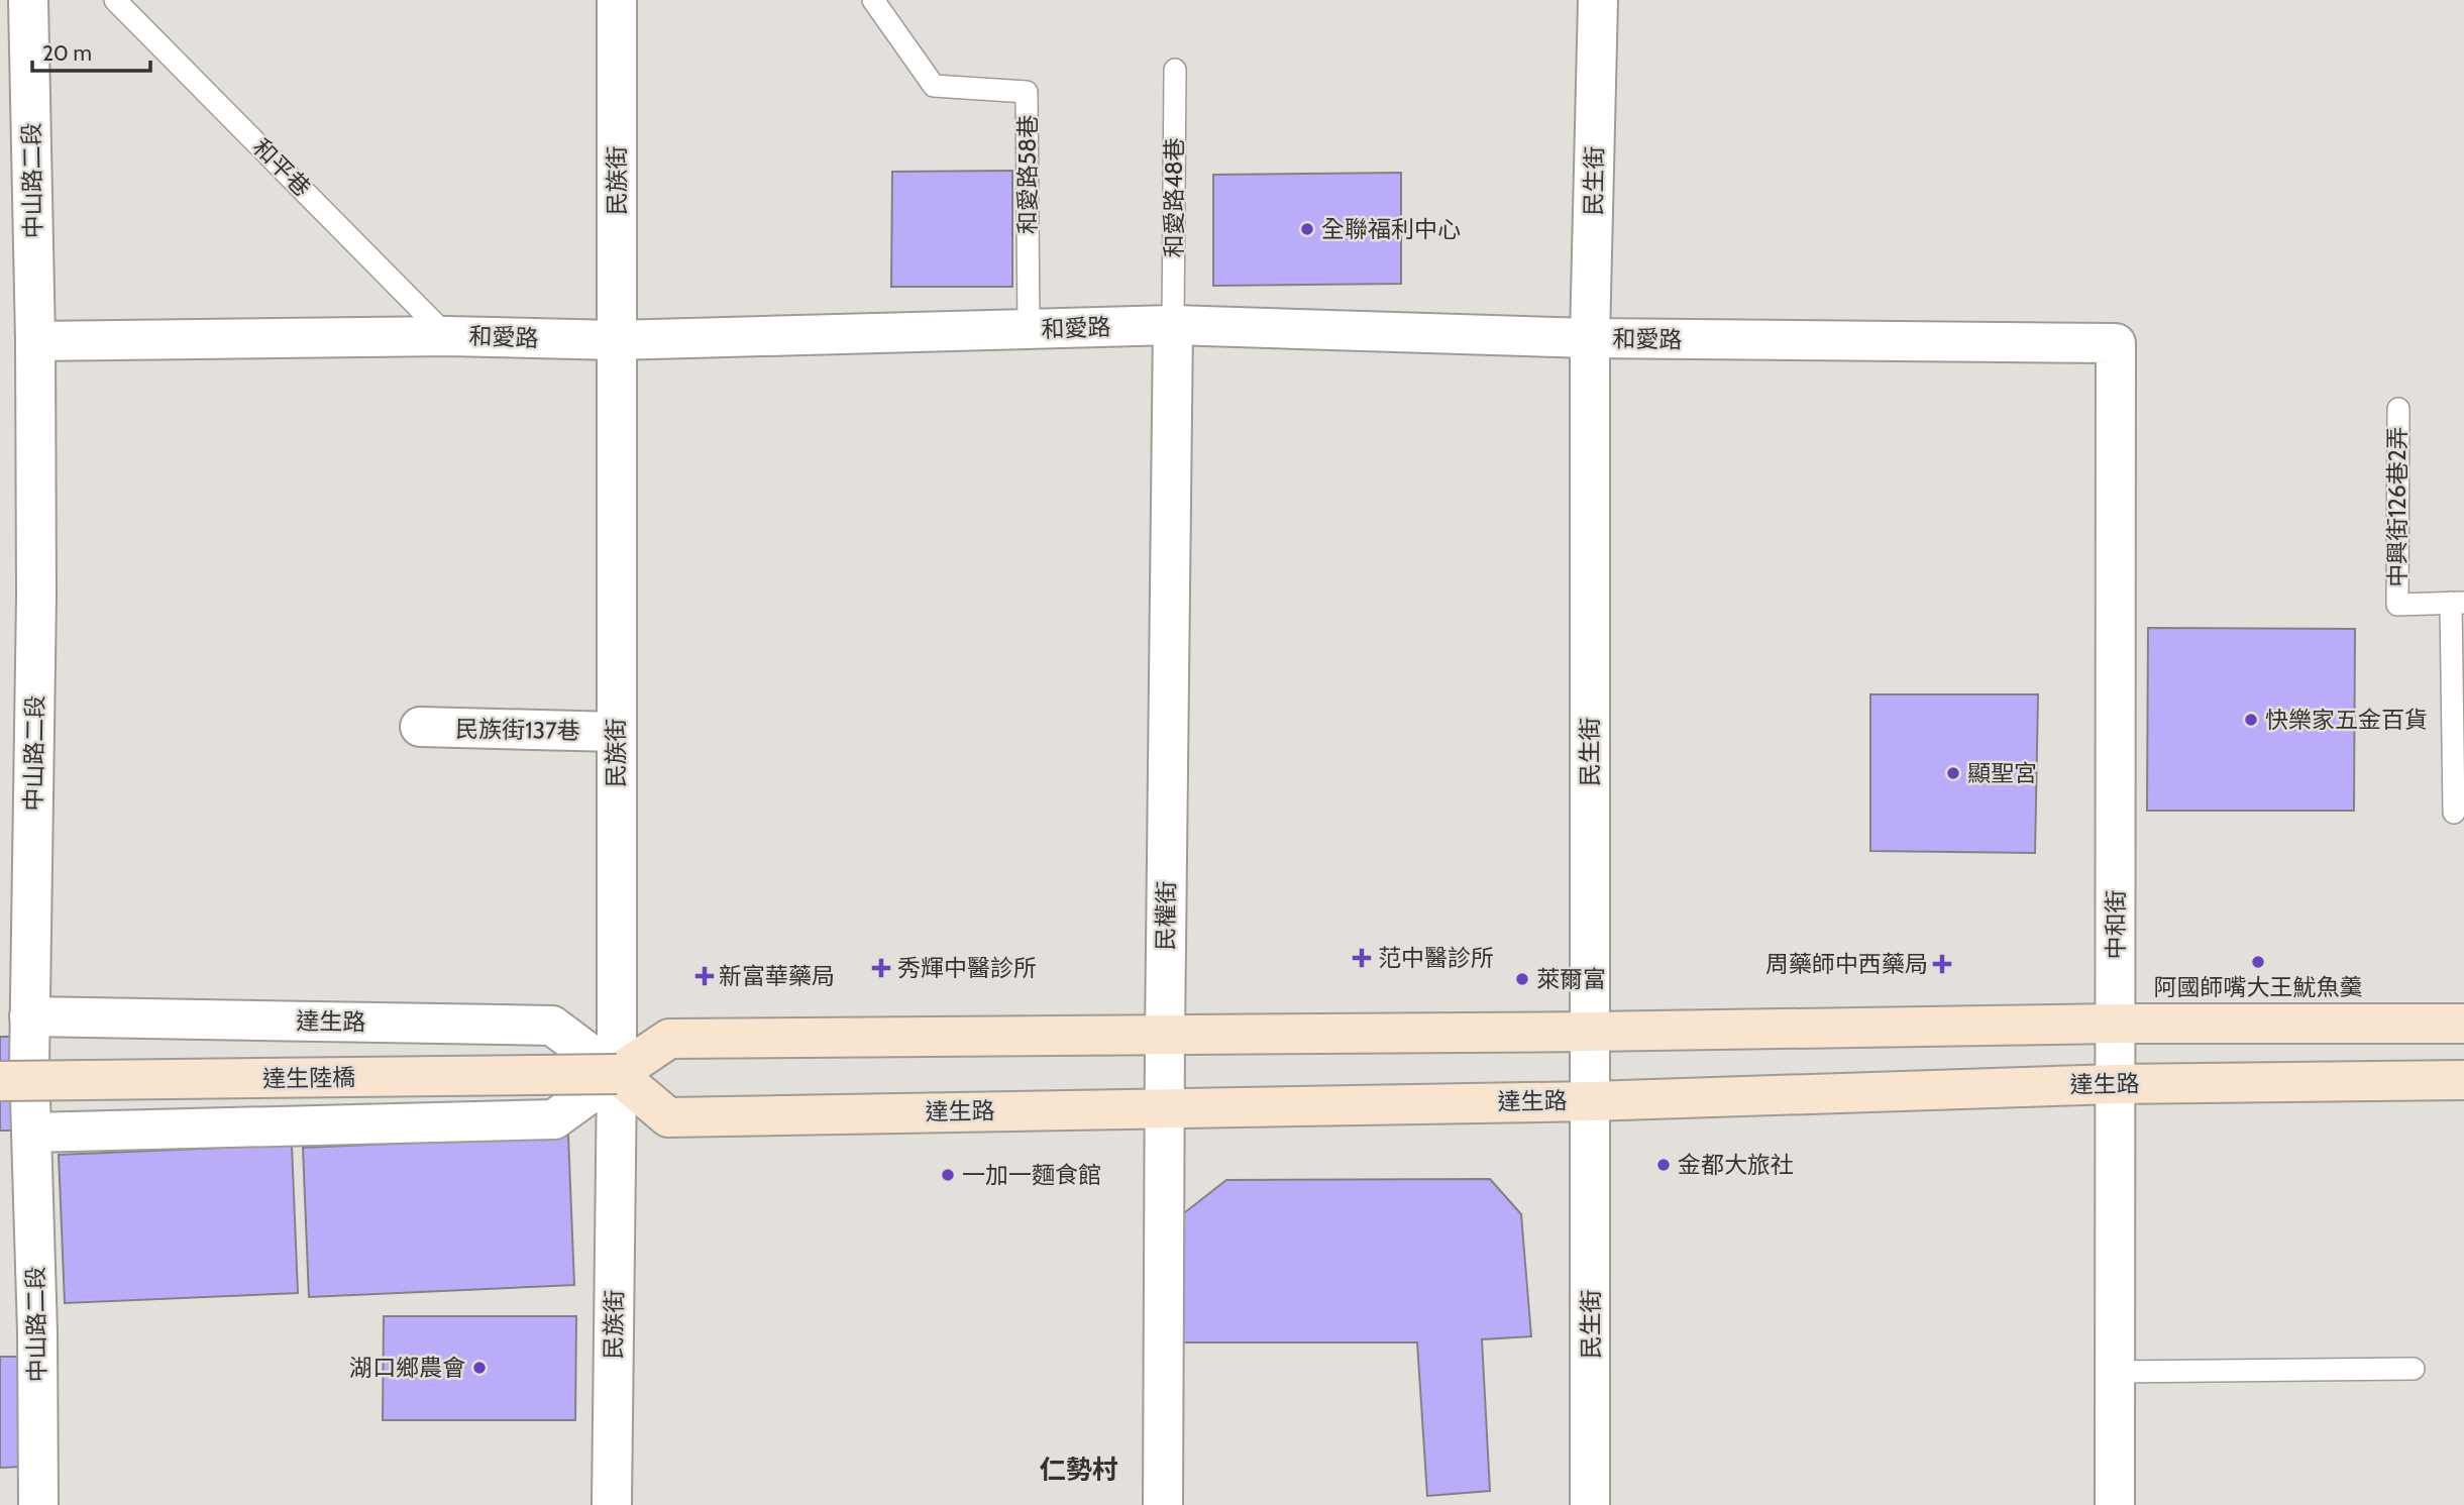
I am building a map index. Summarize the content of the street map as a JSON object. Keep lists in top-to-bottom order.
{
  "streets": {
    "main road": ["達生路", "達生陸橋"],
    "street": [
      "中山路二段",
      "民族街",
      "民生街",
      "和愛路",
      "民族街137巷",
      "民權街",
      "中和街"
    ],
    "lane": [
      "和平巷",
      "和愛路58巷",
      "和愛路48巷",
      "中興街126巷2弄"
    ]
  },
  "crossings": [
    ["和平巷", "和愛路"],
    ["和愛路58巷", "和愛路"],
    ["中山路二段", "和愛路"],
    ["中山路二段", "達生路"],
    ["民族街", "和愛路"],
    ["民族街", "民族街137巷"],
    ["民族街", "達生路"],
    ["民族街", "達生陸橋"],
    ["民生街", "和愛路"],
    ["民生街", "達生路"],
    ["和愛路48巷", "和愛路"],
    ["和愛路48巷", "民權街"],
    ["和愛路", "民權街"],
    ["和愛路", "中和街"],
    ["民權街", "達生路"],
    ["中和街", "達生路"],
    ["達生路", "達生陸橋"]
  ],
  "districts": ["仁勢村"],
  "places": {
    "other": [
      "全聯福利中心",
      "快樂家五金百貨",
      "顯聖宮",
      "阿國師嘴大王魷魚羹",
      "萊爾富",
      "金都大旅社",
      "一加一麵食館",
      "湖口鄉農會"
    ],
    "health": [
      "范中醫診所",
      "周藥師中西藥局",
      "秀輝中醫診所",
      "新富華藥局"
    ]
  },
  "scale_bar": "20 m"
}
